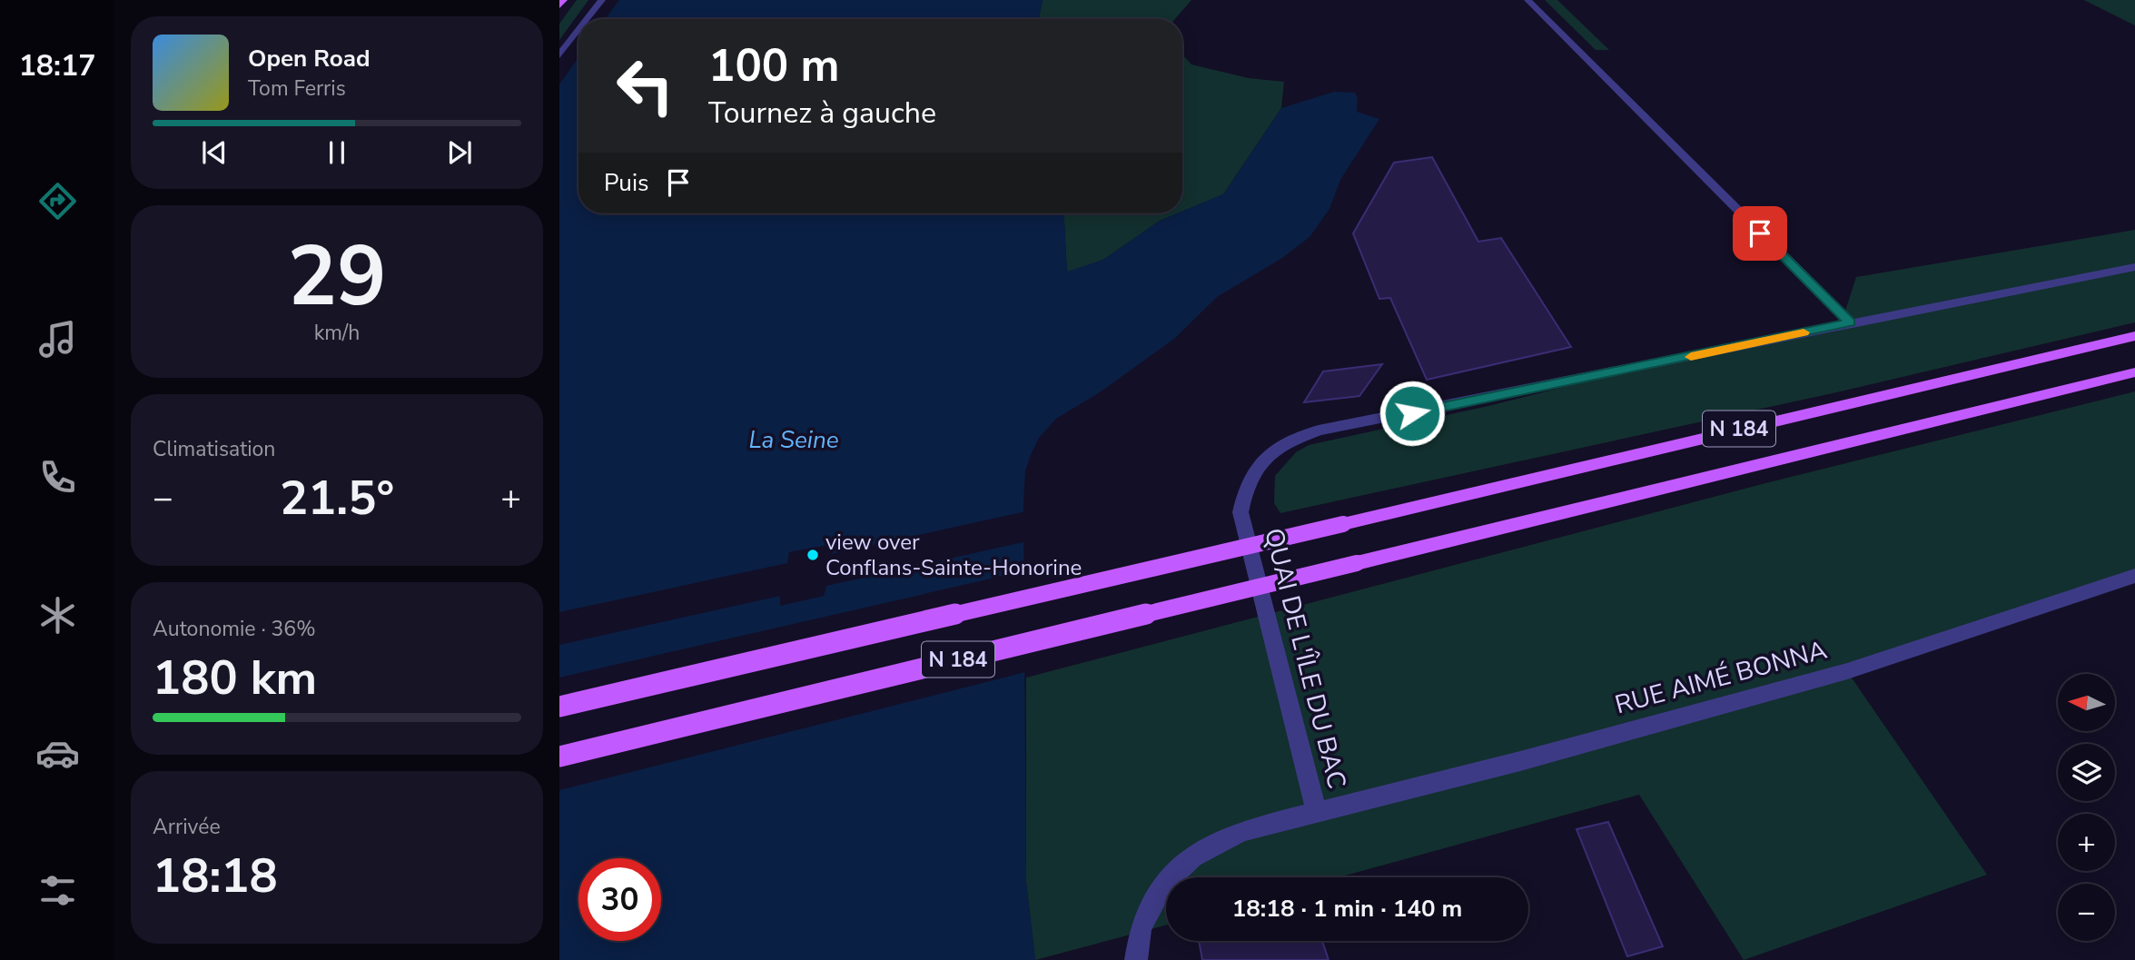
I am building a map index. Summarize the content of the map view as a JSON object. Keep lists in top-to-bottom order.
{
  "streets": {
    "main road": ["N 184"],
    "street": ["QUAI DE L'ÎLE DU BAC", "RUE AIMÉ BONNA"]
  },
  "crossings": [
    ["QUAI DE L'ÎLE DU BAC", "RUE AIMÉ BONNA"]
  ],
  "water": ["La Seine"],
  "places": ["view over Conflans-Sainte-Honorine"],
  "north": "left",
  "page": {
    "tabs": "18:17",
    "turn": ["100 m", "Tournez à gauche"],
    "song": ["Open Road", "Tom Ferris"],
    "then": "Puis",
    "tile": [
      ["29", "km/h"],
      "Climatisation",
      ["Autonomie · 36%", "180 km"],
      ["Arrivée", "18:18"]
    ],
    "heat": ["−", "21.5°", "+"],
    "map_buttons": ["+", "−"],
    "limit": "30",
    "trip": "18:18 · 1 min · 140 m"
  }
}
